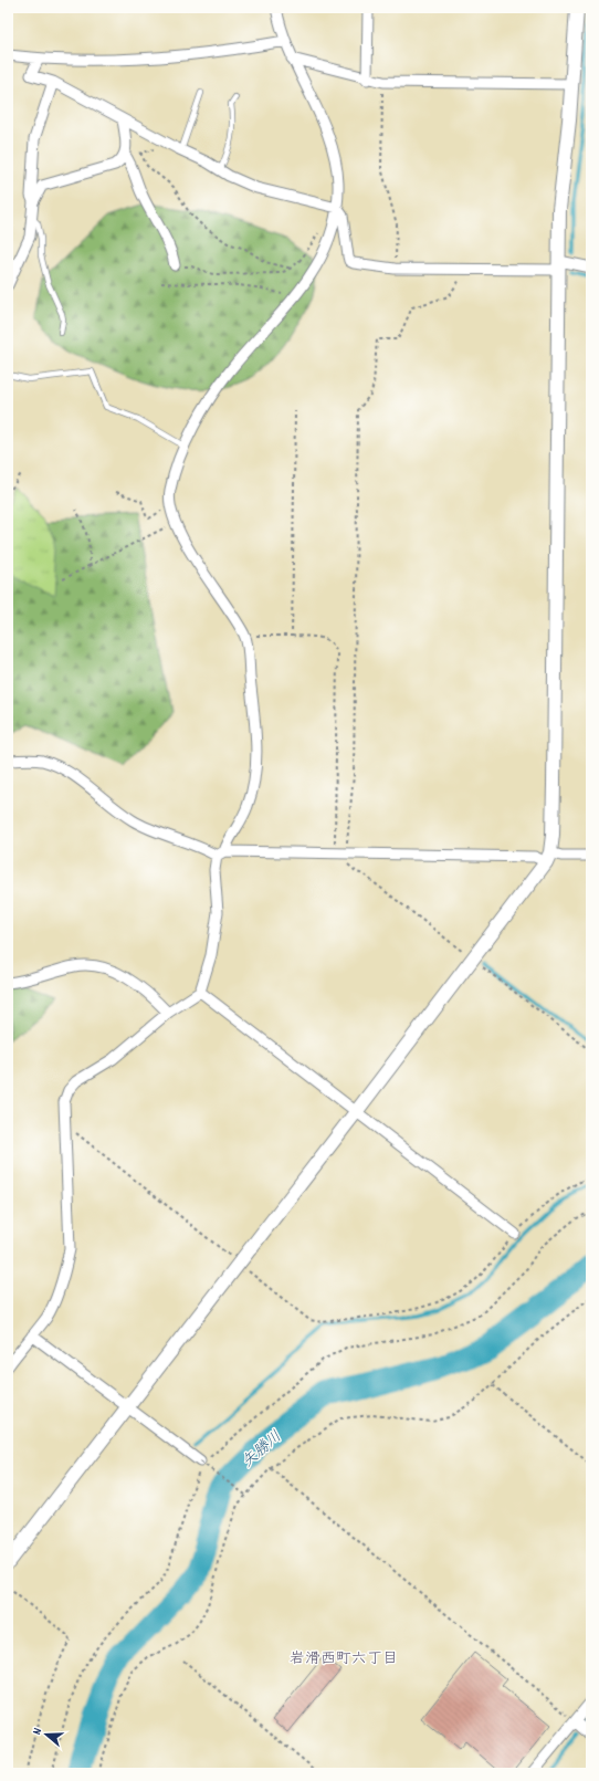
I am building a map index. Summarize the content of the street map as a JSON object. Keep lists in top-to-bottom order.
{
  "districts": ["岩滑西町六丁目"],
  "water": ["矢勝川"],
  "north": "left"
}
